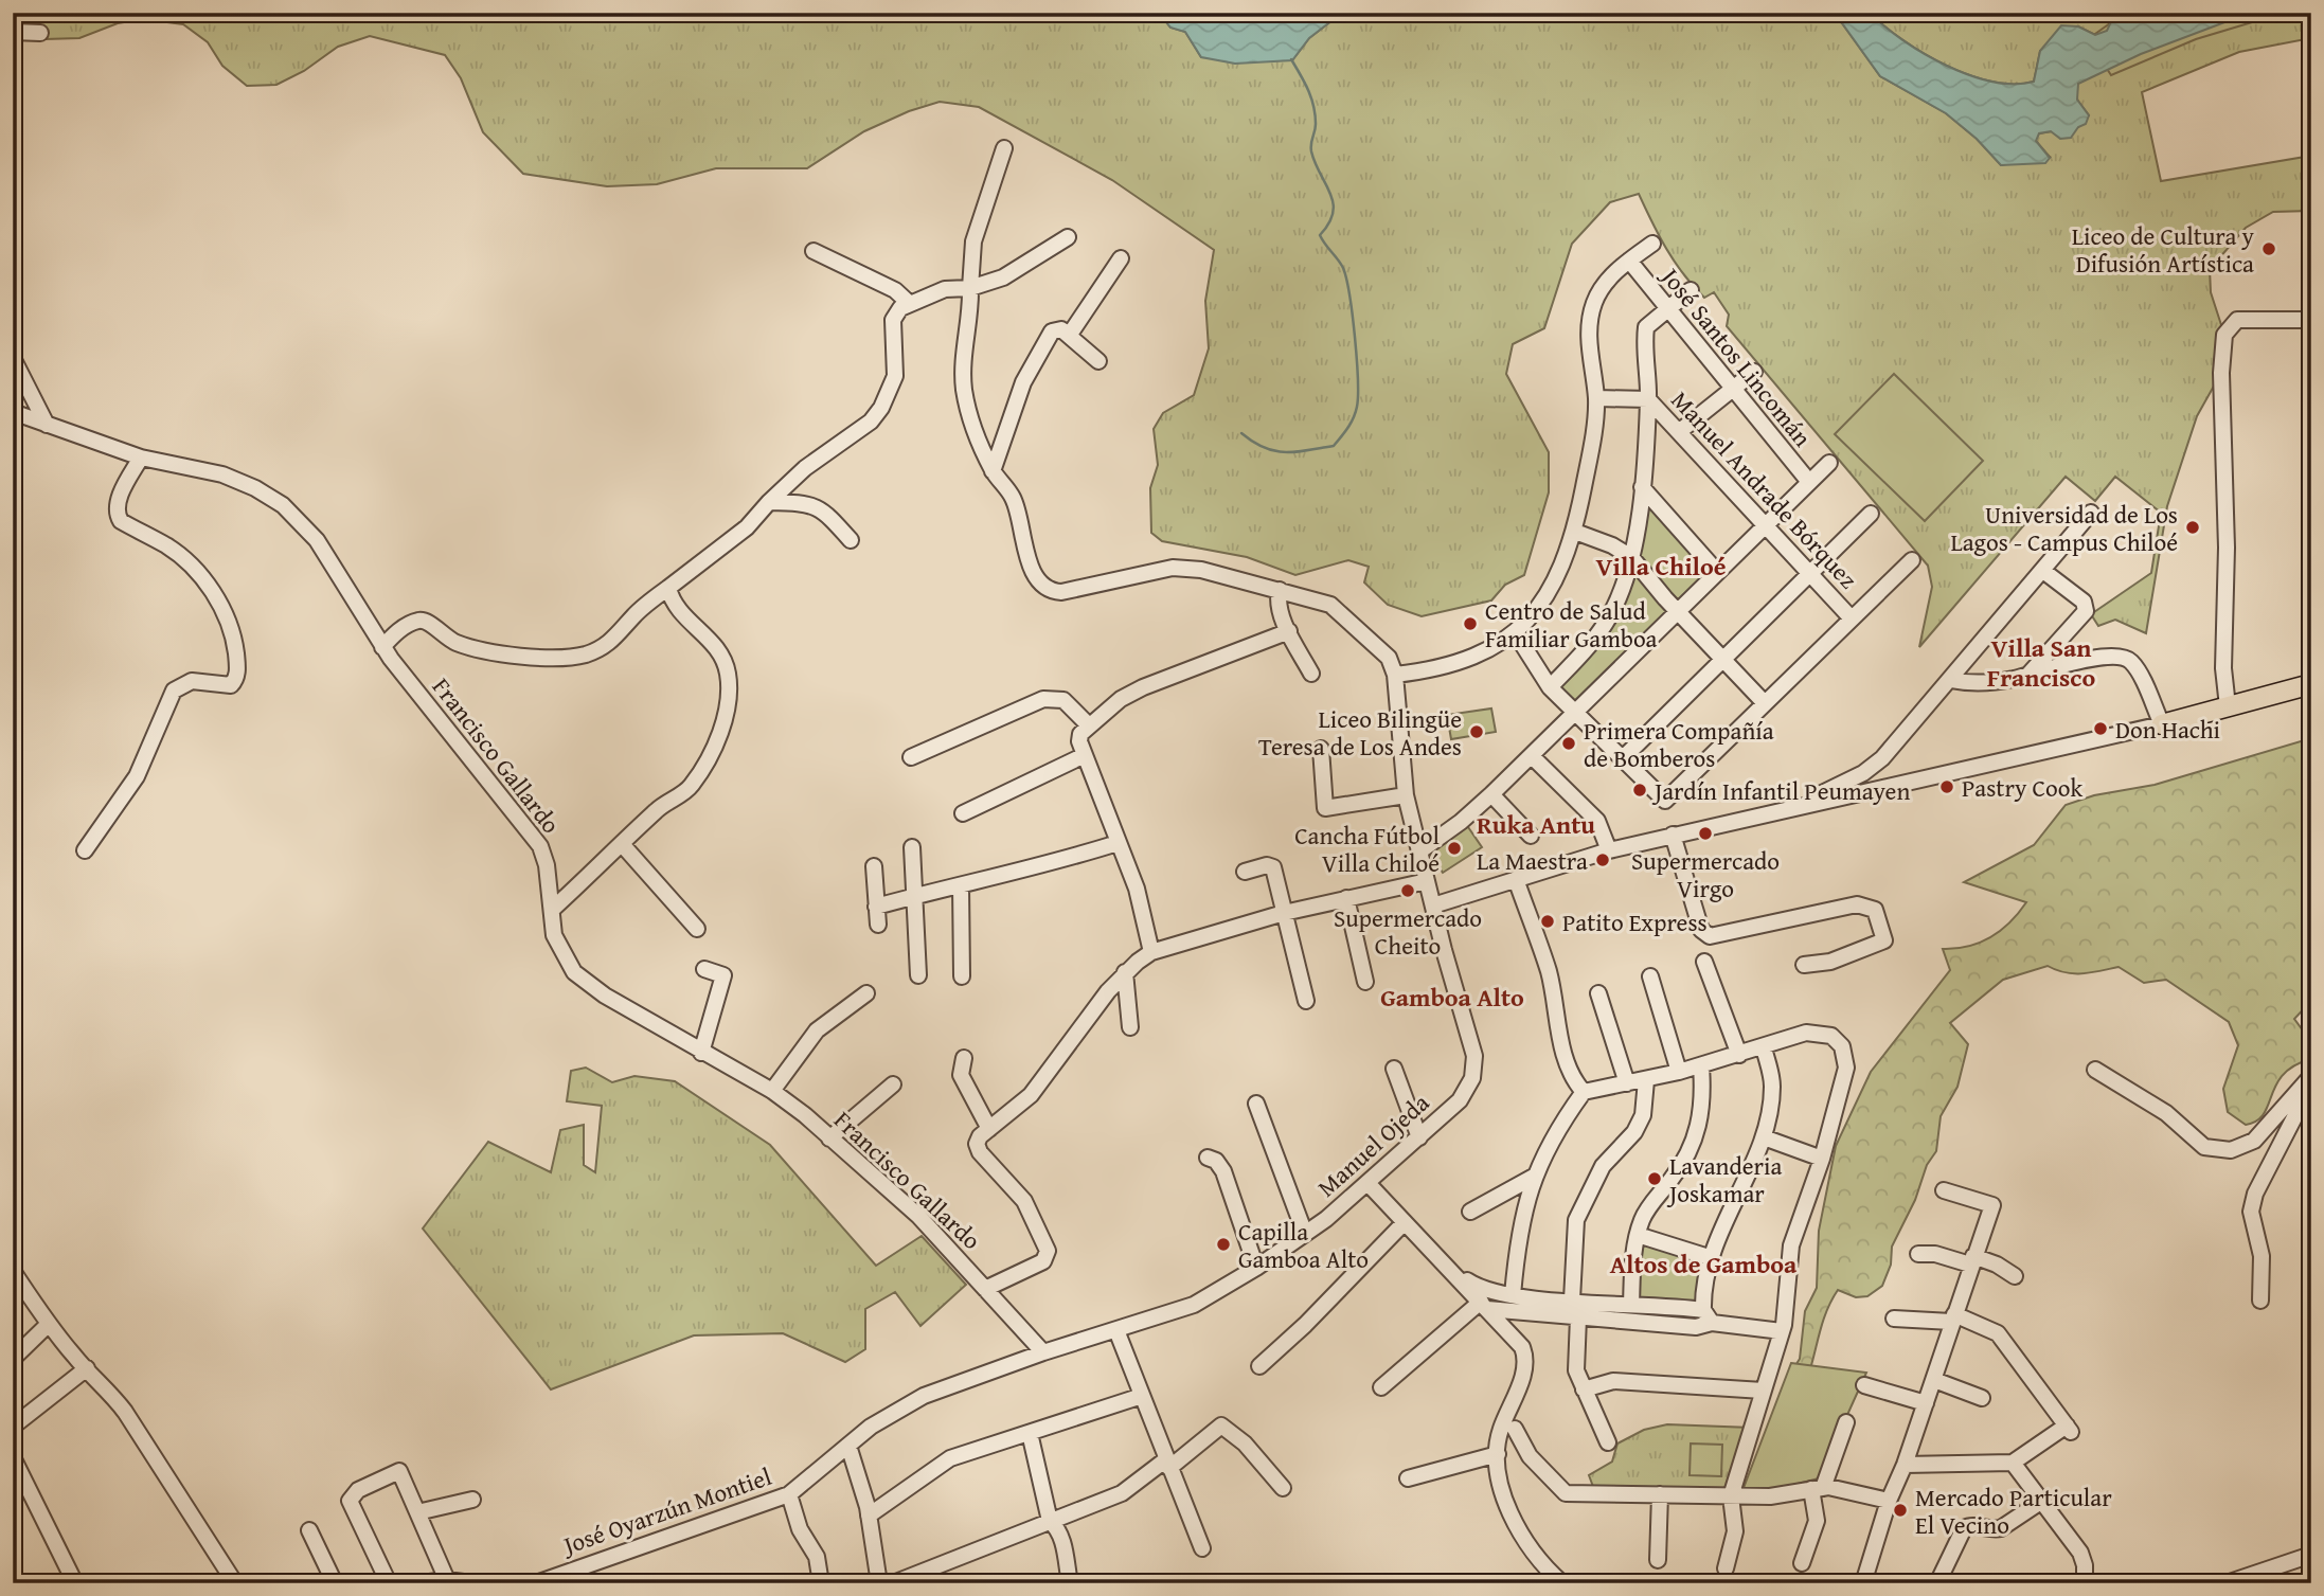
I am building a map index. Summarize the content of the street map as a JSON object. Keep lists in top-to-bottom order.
{
  "streets": {
    "street": [
      "José Santos Lincomán",
      "Manuel Andrade Bórquez",
      "Francisco Gallardo",
      "Manuel Ojeda",
      "José Oyarzún Montiel"
    ]
  },
  "crossings": [
    ["Francisco Gallardo", "Manuel Ojeda"],
    ["Francisco Gallardo", "José Oyarzún Montiel"],
    ["Manuel Ojeda", "José Oyarzún Montiel"]
  ],
  "districts": [
    "Villa Chiloé",
    "Villa San Francisco",
    "Ruka Antu",
    "Gamboa Alto",
    "Altos de Gamboa"
  ],
  "places": [
    "Liceo de Cultura y Difusión Artística",
    "Universidad de Los Lagos - Campus Chiloé",
    "Centro de Salud Familiar Gamboa",
    "Don Hachi",
    "Liceo Bilingüe Teresa de Los Andes",
    "Primera Compañía de Bomberos",
    "Pastry Cook",
    "Jardín Infantil Peumayen",
    "Supermercado Virgo",
    "Cancha Fútbol Villa Chiloé",
    "La Maestra",
    "Supermercado Cheito",
    "Patito Express",
    "Lavanderia Joskamar",
    "Capilla Gamboa Alto",
    "Mercado Particular El Vecino"
  ]
}
